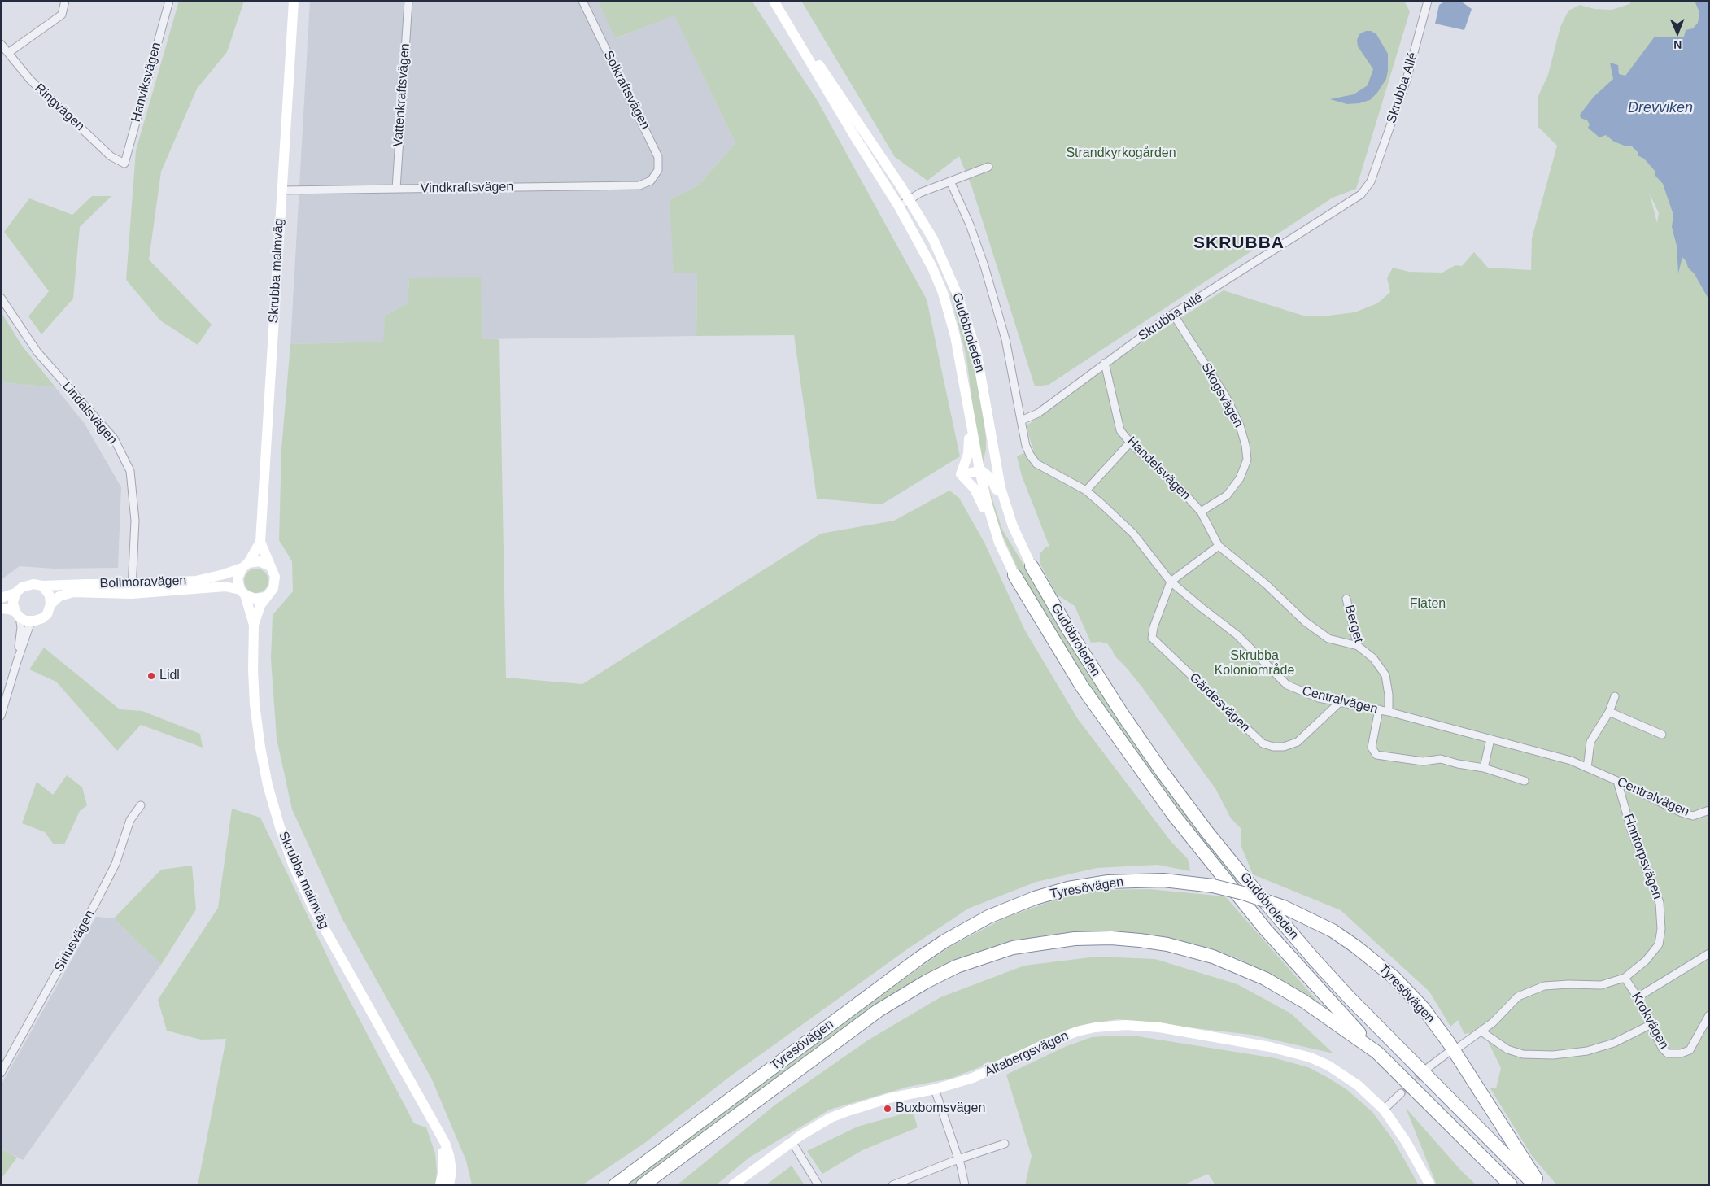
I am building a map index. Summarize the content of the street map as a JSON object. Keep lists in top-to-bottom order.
{
  "streets": {
    "highway": ["Gudöbroleden", "Tyresövägen"],
    "street": [
      "Hanviksvägen",
      "Skrubba Allé",
      "Solkraftsvägen",
      "Vattenkraftsvägen",
      "Ringvägen",
      "Vindkraftsvägen",
      "Skrubba malmväg",
      "Skogsvägen",
      "Lindalsvägen",
      "Handelsvägen",
      "Bollmoravägen",
      "Berget",
      "Centralvägen",
      "Gärdesvägen",
      "Finntorpsvägen",
      "Siriusvägen",
      "Krokvägen",
      "Ältabergsvägen"
    ]
  },
  "crossings": [
    ["Hanviksvägen", "Ringvägen"],
    ["Skrubba Allé", "Skogsvägen"],
    ["Skrubba Allé", "Handelsvägen"],
    ["Skrubba Allé", "Centralvägen"],
    ["Solkraftsvägen", "Vindkraftsvägen"],
    ["Vattenkraftsvägen", "Vindkraftsvägen"],
    ["Vindkraftsvägen", "Skrubba malmväg"],
    ["Skrubba malmväg", "Bollmoravägen"],
    ["Gudöbroleden", "Tyresövägen"],
    ["Skogsvägen", "Handelsvägen"],
    ["Lindalsvägen", "Bollmoravägen"],
    ["Handelsvägen", "Berget"],
    ["Berget", "Centralvägen"],
    ["Centralvägen", "Gärdesvägen"],
    ["Centralvägen", "Finntorpsvägen"],
    ["Finntorpsvägen", "Krokvägen"]
  ],
  "districts": ["SKRUBBA"],
  "water": ["Drevviken"],
  "parks": ["Strandkyrkogården", "Flaten", "Skrubba Koloniområde"],
  "places": ["Lidl", "Buxbomsvägen"],
  "north": "bottom"
}
